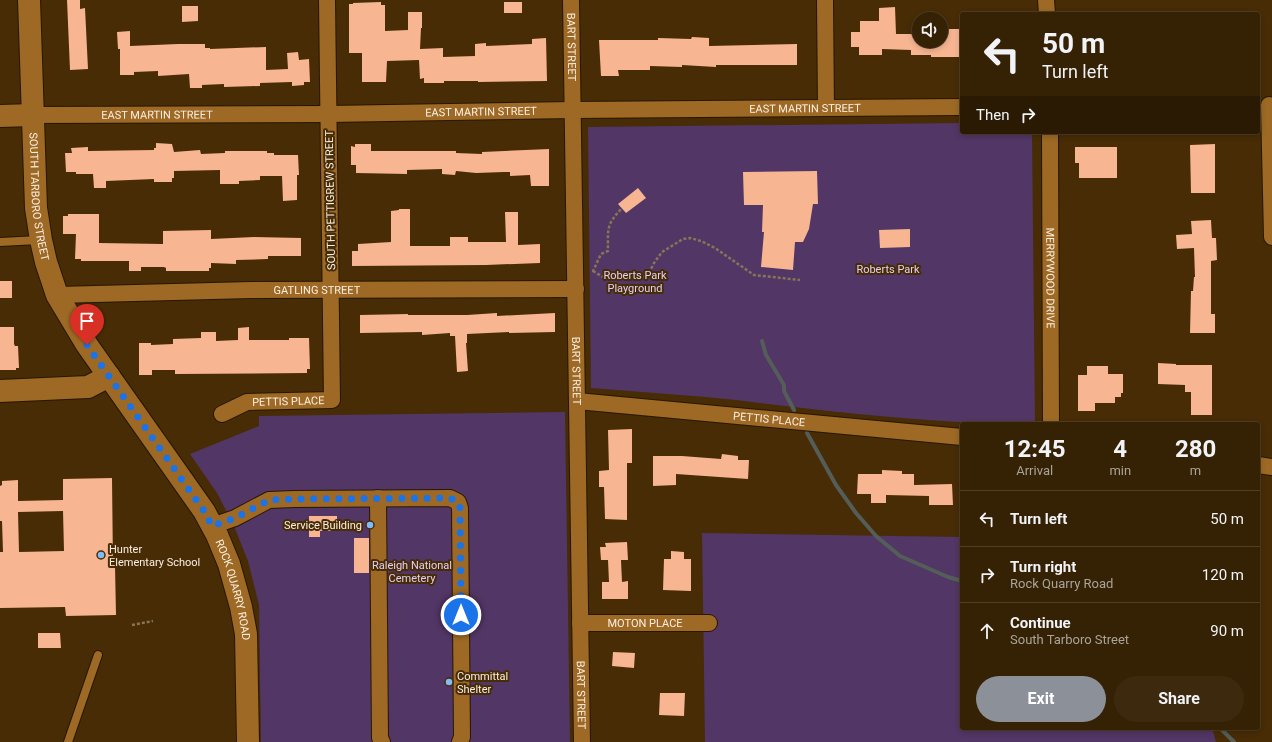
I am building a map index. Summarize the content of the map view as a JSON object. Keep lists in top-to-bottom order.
{
  "streets": {
    "main road": ["EAST MARTIN STREET", "SOUTH TARBORO STREET", "ROCK QUARRY ROAD"],
    "street": [
      "BART STREET",
      "SOUTH PETTIGREW STREET",
      "MERRYWOOD DRIVE",
      "GATLING STREET",
      "PETTIS PLACE",
      "MOTON PLACE"
    ]
  },
  "crossings": [
    ["BART STREET", "EAST MARTIN STREET"],
    ["BART STREET", "GATLING STREET"],
    ["BART STREET", "PETTIS PLACE"],
    ["BART STREET", "MOTON PLACE"],
    ["EAST MARTIN STREET", "SOUTH TARBORO STREET"],
    ["EAST MARTIN STREET", "SOUTH PETTIGREW STREET"],
    ["SOUTH TARBORO STREET", "GATLING STREET"],
    ["SOUTH TARBORO STREET", "ROCK QUARRY ROAD"],
    ["SOUTH PETTIGREW STREET", "GATLING STREET"],
    ["SOUTH PETTIGREW STREET", "PETTIS PLACE"]
  ],
  "parks": ["Roberts Park", "Roberts Park Playground", "Raleigh National Cemetery"],
  "places": ["Service Building", "Hunter Elementary School", "Committal Shelter"],
  "page": {
    "turn": ["50 m", "Turn left"],
    "then": "Then",
    "eta": [
      "12:45",
      "Arrival",
      "4",
      "min",
      "280",
      "m"
    ],
    "list": [
      {
        "name": "Turn left",
        "value": "50 m"
      },
      {
        "name": "Turn right",
        "note": "Rock Quarry Road",
        "value": "120 m"
      },
      {
        "name": "Continue",
        "note": "South Tarboro Street",
        "value": "90 m"
      }
    ],
    "buttons": ["Exit", "Share"]
  }
}
